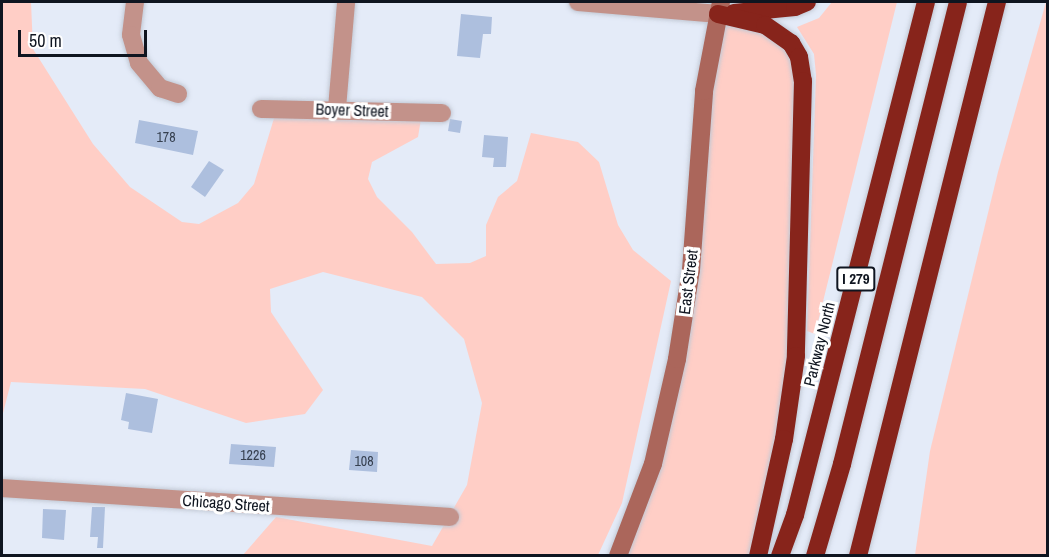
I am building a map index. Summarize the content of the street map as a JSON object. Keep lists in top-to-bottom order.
{
  "streets": {
    "highway": ["I 279", "Parkway North"],
    "main road": ["East Street"],
    "street": ["Boyer Street", "Chicago Street"]
  },
  "house_numbers": ["178", "1226", "108"],
  "scale_bar": "50 m"
}
